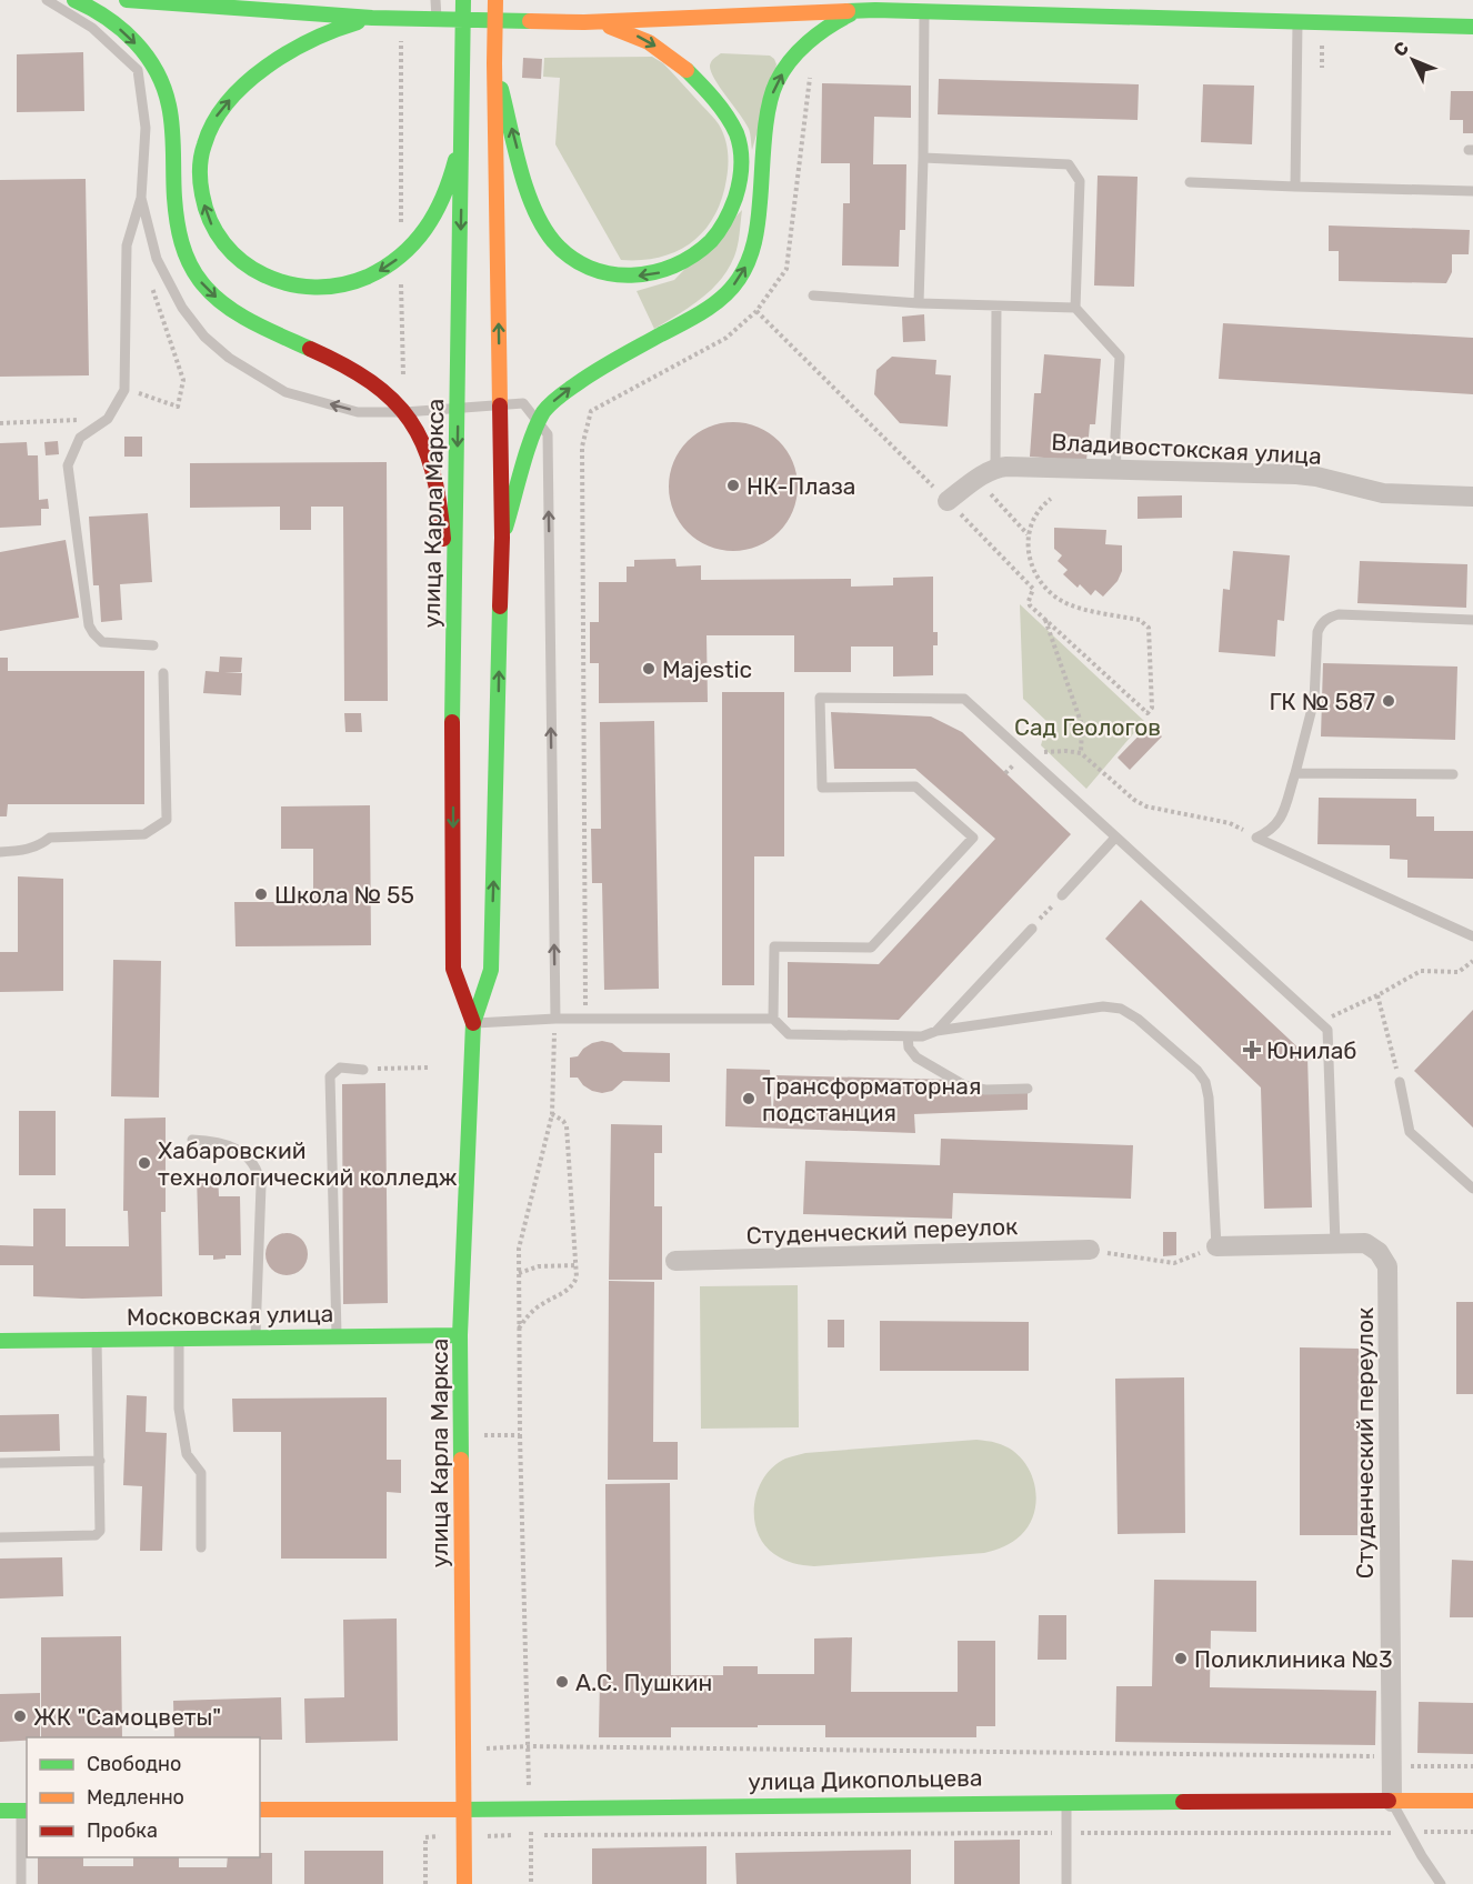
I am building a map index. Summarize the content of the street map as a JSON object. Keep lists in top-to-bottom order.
{
  "streets": {
    "main road": ["улица Карла Маркса", "Московская улица", "улица Дикопольцева"],
    "street": ["Владивостокская улица", "Студенческий переулок"]
  },
  "crossings": [
    ["улица Карла Маркса", "Московская улица"],
    ["улица Карла Маркса", "улица Дикопольцева"],
    ["Студенческий переулок", "улица Дикопольцева"]
  ],
  "parks": ["Сад Геологов"],
  "places": {
    "other": [
      "НК-Плаза",
      "Majestic",
      "ГК № 587",
      "Школа № 55",
      "Трансформаторная подстанция",
      "Хабаровский технологический колледж",
      "Поликлиника №3",
      "А.С. Пушкин",
      "ЖК \"Самоцветы\""
    ],
    "health": ["Юнилаб"]
  },
  "legend": ["Свободно", "Медленно", "Пробка"],
  "north": "top left"
}
